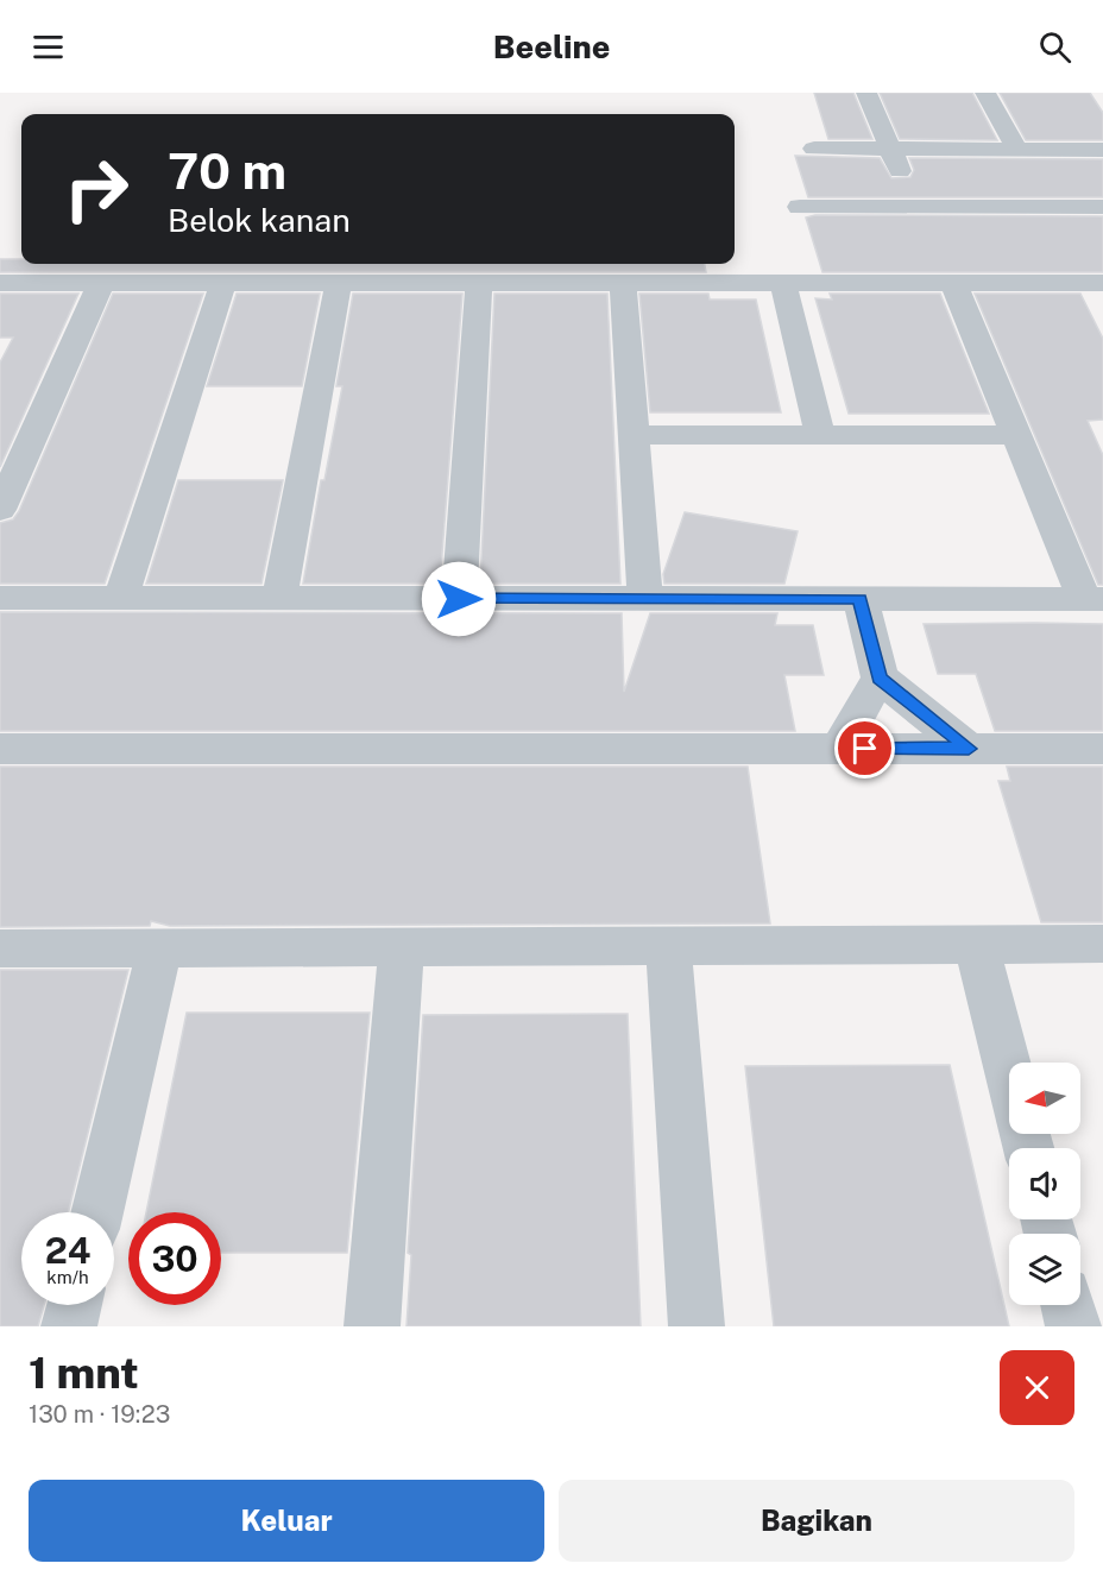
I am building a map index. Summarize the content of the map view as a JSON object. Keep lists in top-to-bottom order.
{
  "north": "left",
  "page": {
    "header": "Beeline",
    "turn": ["70 m", "Belok kanan"],
    "speed": "24 km/h",
    "limit": "30",
    "heading": ["1 mnt", "130 m · 19:23"],
    "buttons": ["Keluar", "Bagikan"]
  }
}
